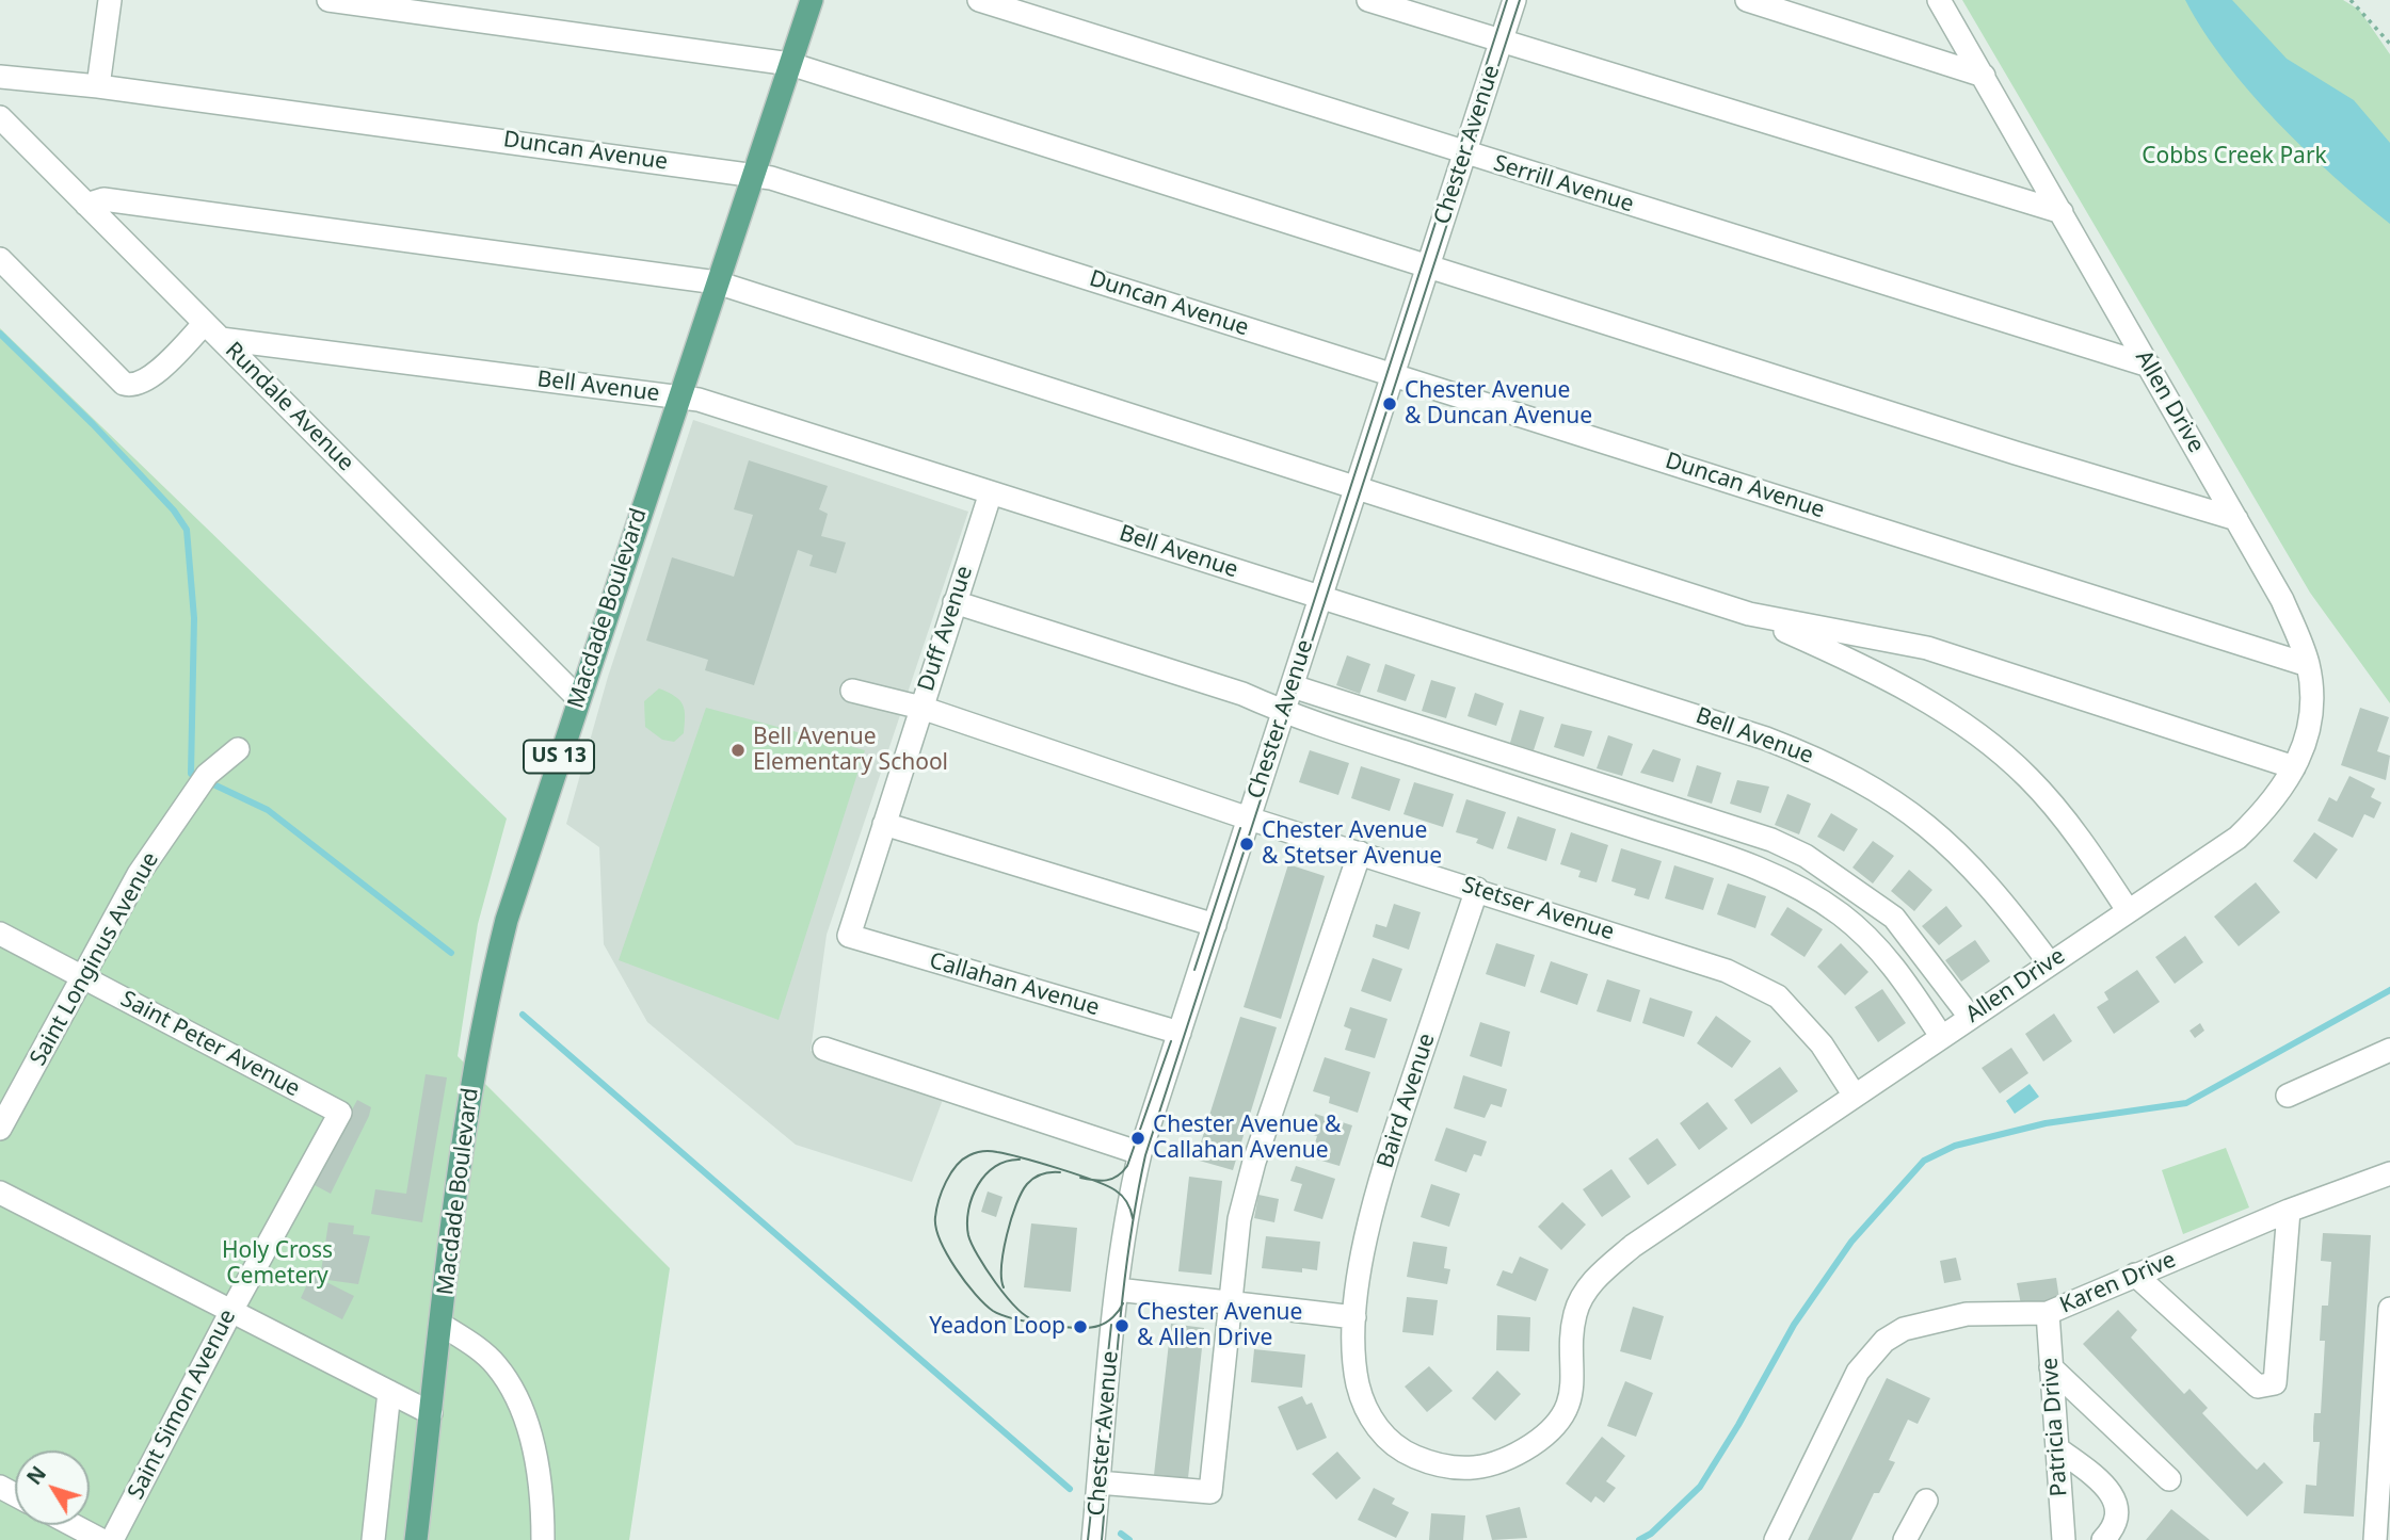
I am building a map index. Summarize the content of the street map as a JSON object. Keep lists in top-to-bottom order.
{
  "streets": {
    "main road": ["Macdade Boulevard", "US 13"],
    "street": [
      "Chester Avenue",
      "Duncan Avenue",
      "Serrill Avenue",
      "Bell Avenue",
      "Allen Drive",
      "Rundale Avenue",
      "Duff Avenue",
      "Stetser Avenue",
      "Saint Longinus Avenue",
      "Callahan Avenue",
      "Saint Peter Avenue",
      "Baird Avenue",
      "Karen Drive",
      "Saint Simon Avenue",
      "Patricia Drive"
    ]
  },
  "crossings": [
    ["Chester Avenue", "Duncan Avenue"],
    ["Chester Avenue", "Serrill Avenue"],
    ["Chester Avenue", "Bell Avenue"],
    ["Chester Avenue", "Stetser Avenue"],
    ["Chester Avenue", "Callahan Avenue"],
    ["Duncan Avenue", "Allen Drive"],
    ["Duncan Avenue", "Macdade Boulevard"],
    ["Serrill Avenue", "Allen Drive"],
    ["Bell Avenue", "Allen Drive"],
    ["Bell Avenue", "Rundale Avenue"],
    ["Bell Avenue", "Macdade Boulevard"],
    ["Bell Avenue", "Duff Avenue"],
    ["Allen Drive", "Stetser Avenue"],
    ["Allen Drive", "Baird Avenue"],
    ["Rundale Avenue", "Macdade Boulevard"],
    ["Duff Avenue", "Stetser Avenue"],
    ["Duff Avenue", "Callahan Avenue"],
    ["Stetser Avenue", "Baird Avenue"],
    ["Saint Longinus Avenue", "Saint Peter Avenue"],
    ["Saint Peter Avenue", "Saint Simon Avenue"],
    ["Karen Drive", "Patricia Drive"]
  ],
  "parks": ["Cobbs Creek Park", "Holy Cross Cemetery"],
  "places": [
    "Chester Avenue & Duncan Avenue",
    "Bell Avenue Elementary School",
    "Chester Avenue & Stetser Avenue",
    "Chester Avenue & Callahan Avenue",
    "Chester Avenue & Allen Drive",
    "Yeadon Loop"
  ],
  "north": "top left"
}
